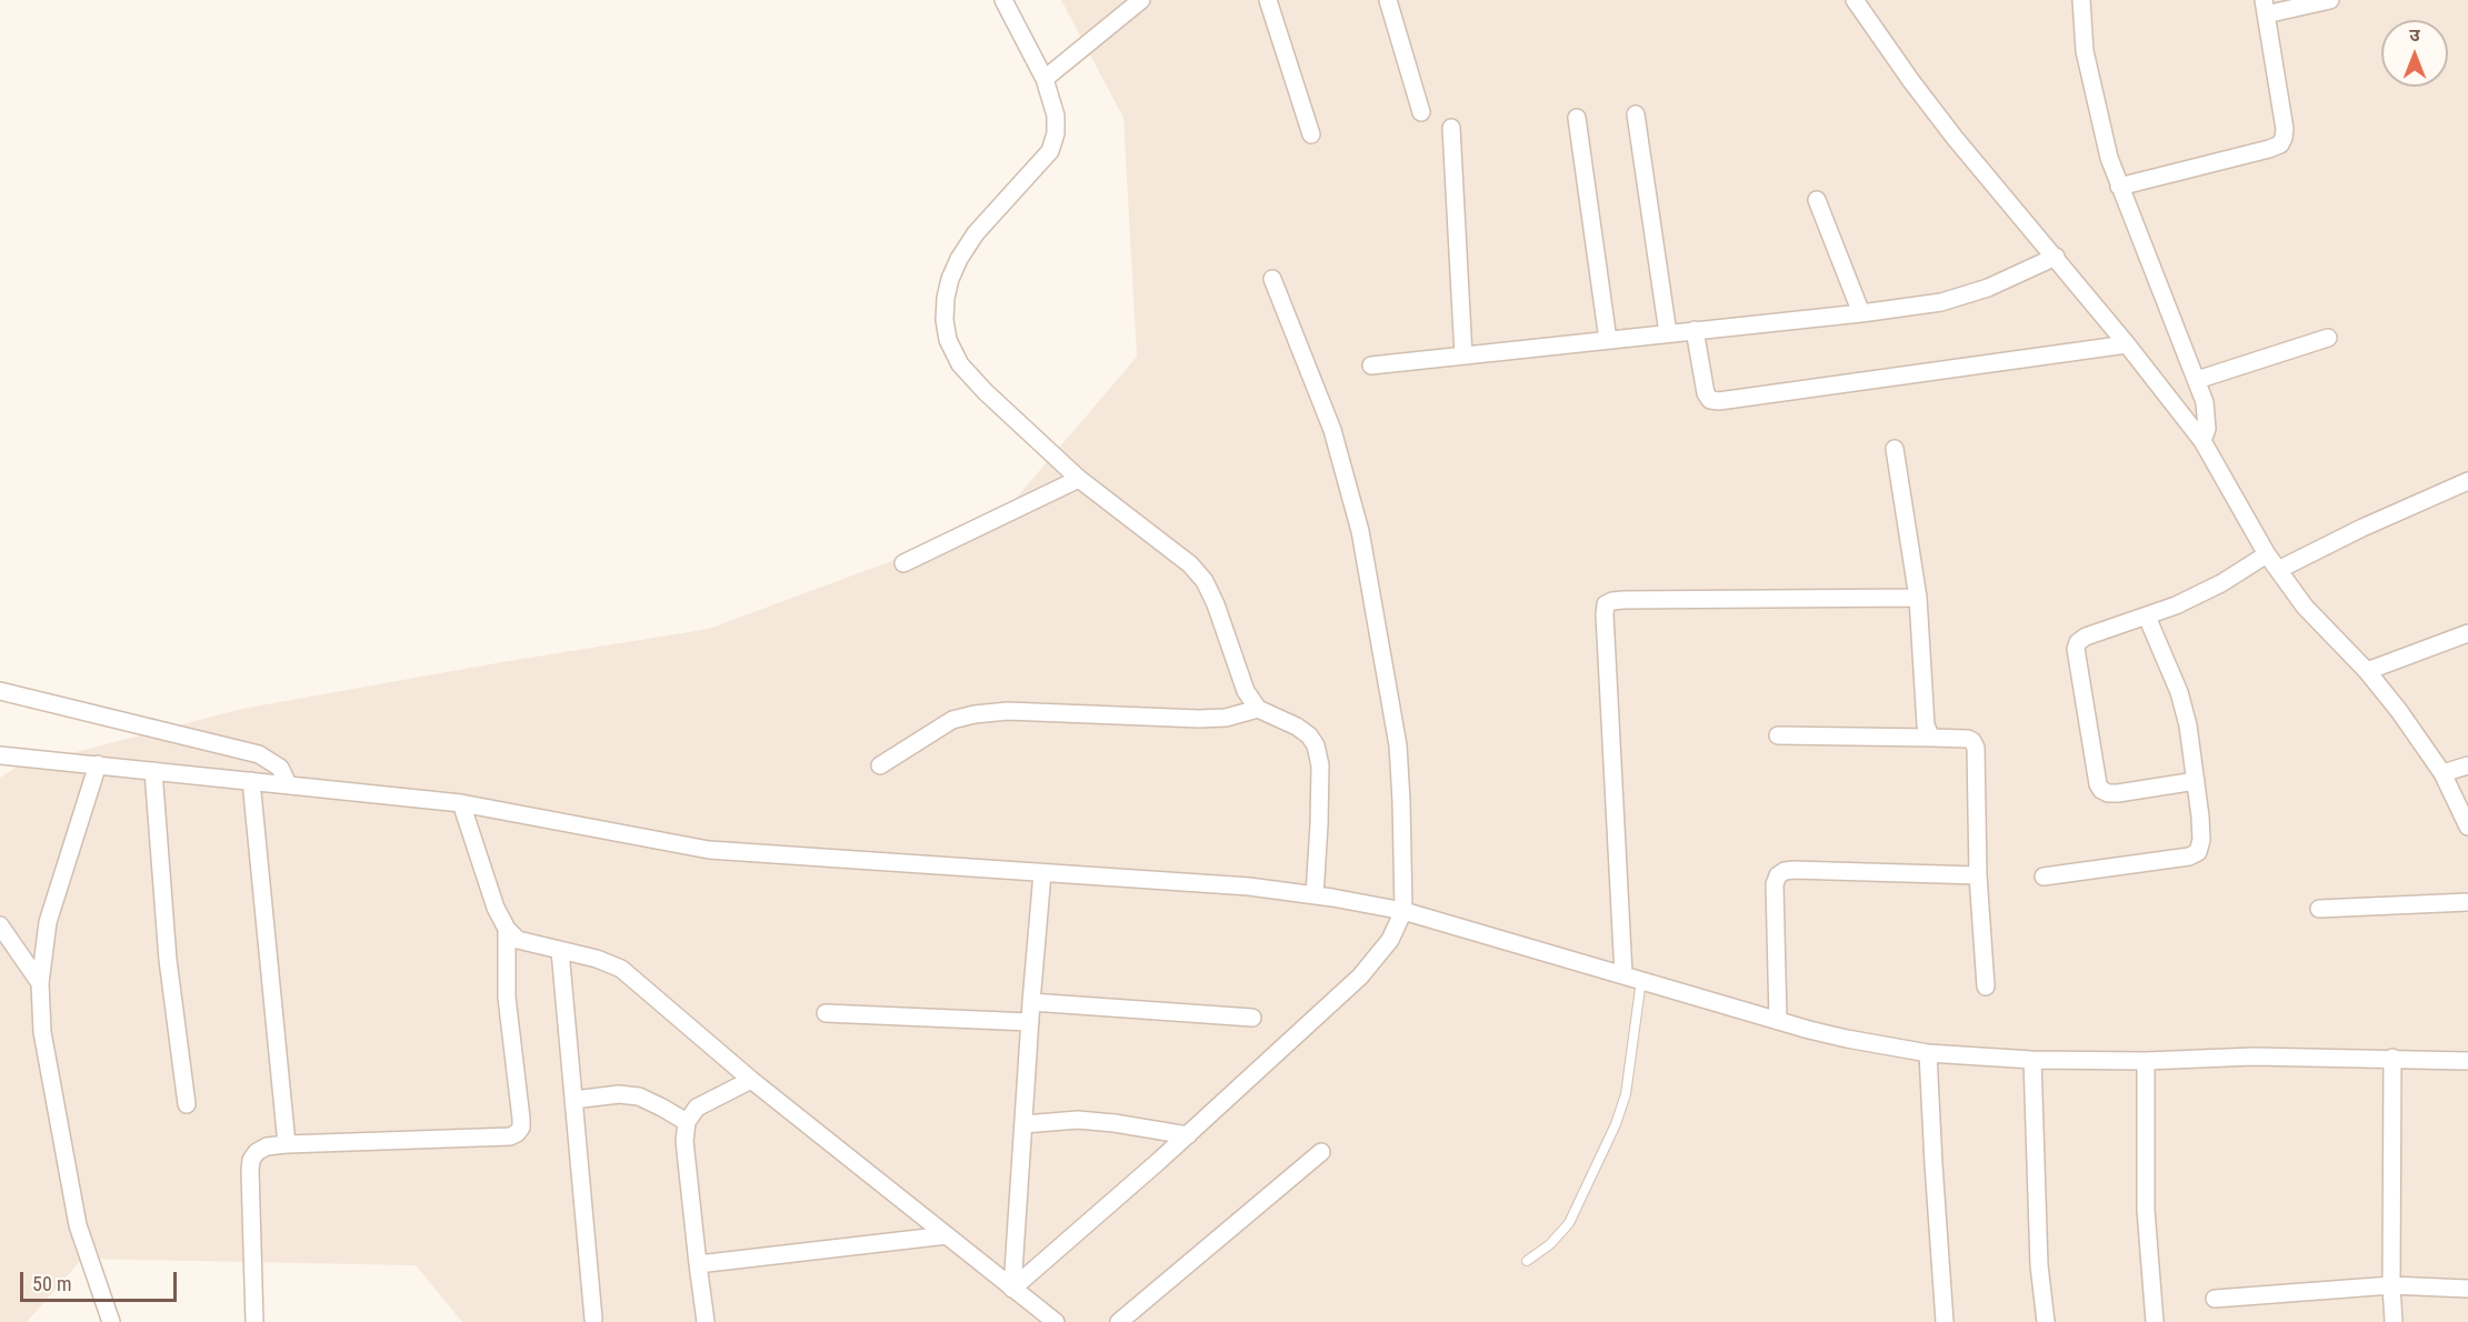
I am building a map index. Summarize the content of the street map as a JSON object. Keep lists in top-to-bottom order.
{
  "scale_bar": "50 m",
  "north": "top"
}
